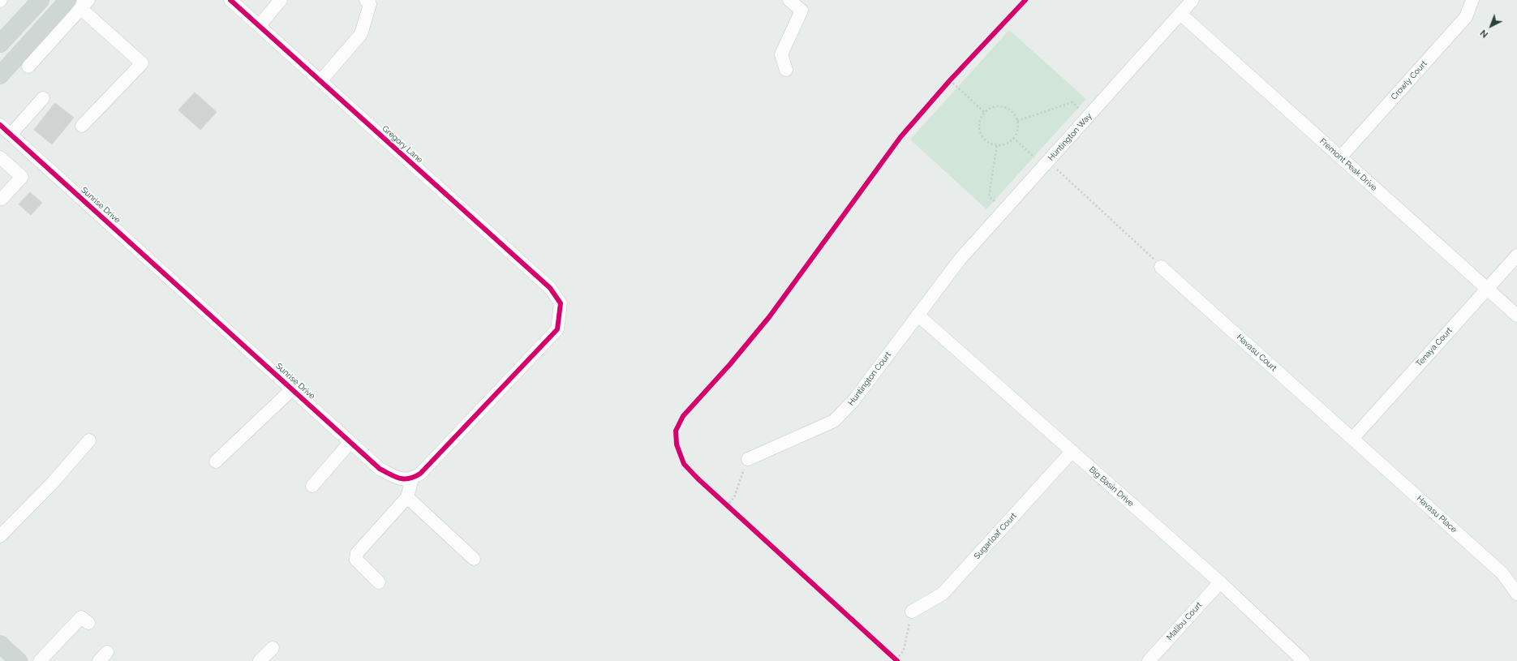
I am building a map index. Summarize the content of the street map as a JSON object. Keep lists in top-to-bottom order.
{
  "streets": {
    "street": [
      "Crowly Court",
      "Huntington Way",
      "Gregory Lane",
      "Fremont Peak Drive",
      "Sunrise Drive",
      "Tenaya Court",
      "Havasu Court",
      "Huntington Court",
      "Big Basin Drive",
      "Havasu Place",
      "Sugarloaf Court",
      "Malibu Court"
    ]
  },
  "crossings": [
    ["Crowly Court", "Fremont Peak Drive"],
    ["Huntington Way", "Fremont Peak Drive"],
    ["Huntington Way", "Huntington Court"],
    ["Gregory Lane", "Sunrise Drive"],
    ["Fremont Peak Drive", "Tenaya Court"],
    ["Tenaya Court", "Havasu Court"],
    ["Tenaya Court", "Havasu Place"],
    ["Havasu Court", "Havasu Place"],
    ["Huntington Court", "Big Basin Drive"],
    ["Big Basin Drive", "Sugarloaf Court"],
    ["Big Basin Drive", "Malibu Court"]
  ],
  "north": "bottom left"
}
